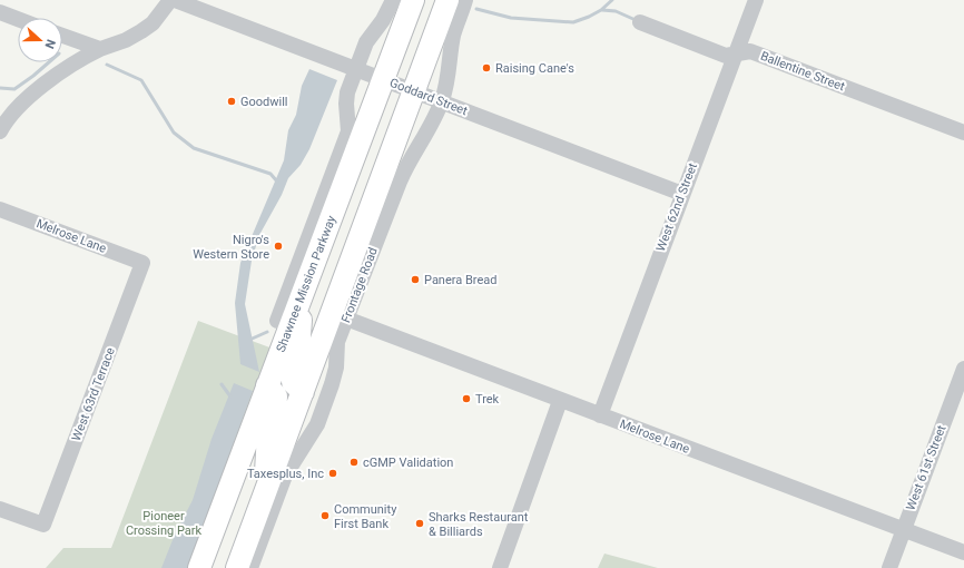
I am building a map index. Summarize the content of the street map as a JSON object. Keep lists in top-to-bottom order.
{
  "streets": {
    "highway": ["Shawnee Mission Parkway"],
    "street": [
      "Ballentine Street",
      "Goddard Street",
      "West 62nd Street",
      "Melrose Lane",
      "Frontage Road",
      "West 63rd Terrace",
      "West 61st Street"
    ]
  },
  "crossings": [
    ["Ballentine Street", "West 62nd Street"],
    ["Goddard Street", "West 62nd Street"],
    ["Goddard Street", "Shawnee Mission Parkway"],
    ["Goddard Street", "Frontage Road"],
    ["West 62nd Street", "Melrose Lane"],
    ["Melrose Lane", "Frontage Road"],
    ["Melrose Lane", "West 63rd Terrace"],
    ["Melrose Lane", "West 61st Street"]
  ],
  "parks": ["Pioneer Crossing Park"],
  "places": [
    "Raising Cane's",
    "Goodwill",
    "Nigro's Western Store",
    "Panera Bread",
    "Trek",
    "cGMP Validation",
    "Taxesplus, Inc",
    "Community First Bank",
    "Sharks Restaurant & Billiards"
  ],
  "north": "right"
}
